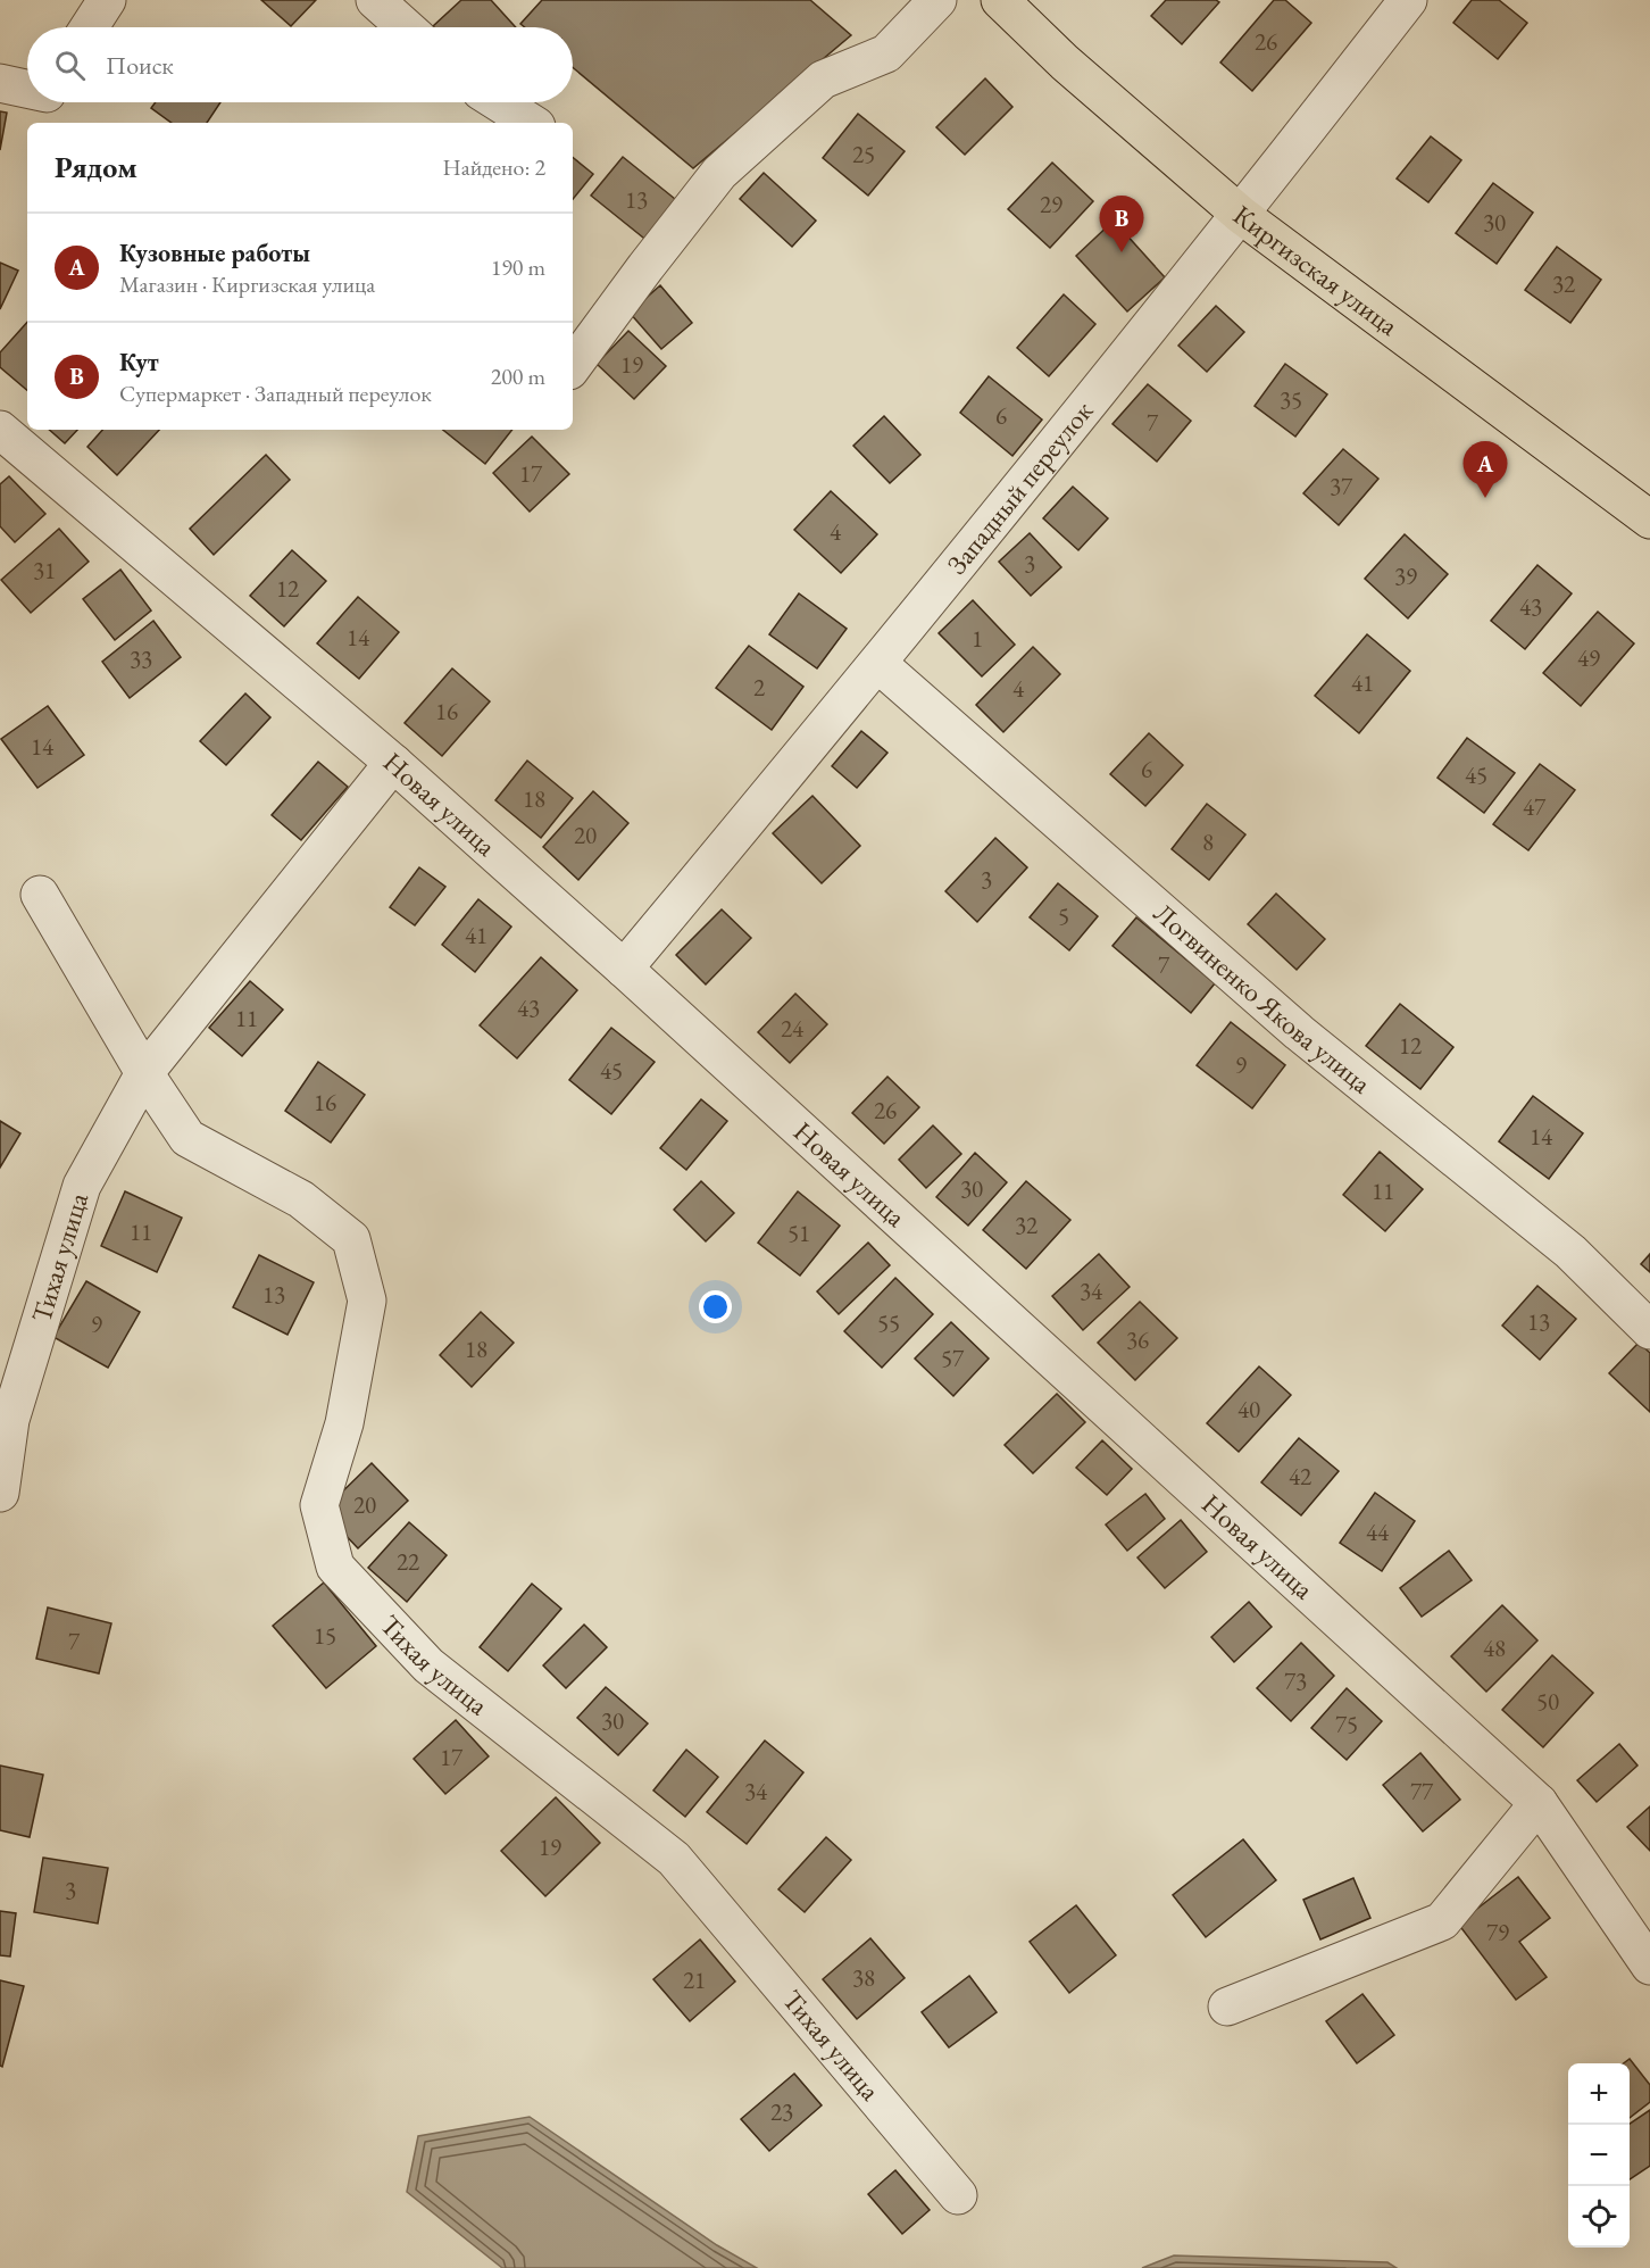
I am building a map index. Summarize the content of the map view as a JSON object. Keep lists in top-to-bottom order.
{
  "streets": {
    "main road": ["Киргизская улица"],
    "street": [
      "Западный переулок",
      "Новая улица",
      "Логвиненко Якова улица",
      "Тихая улица"
    ]
  },
  "crossings": [
    ["Киргизская улица", "Западный переулок"],
    ["Западный переулок", "Новая улица"],
    ["Западный переулок", "Логвиненко Якова улица"],
    ["Новая улица", "Тихая улица"]
  ],
  "house_numbers": [
    "26",
    "25",
    "13",
    "29",
    "30",
    "32",
    "19",
    "35",
    "6",
    "7",
    "17",
    "37",
    "4",
    "3",
    "31",
    "39",
    "12",
    "43",
    "14",
    "1",
    "49",
    "33",
    "41",
    "2",
    "4",
    "16",
    "14",
    "6",
    "45",
    "18",
    "47",
    "20",
    "8",
    "3",
    "5",
    "41",
    "7",
    "43",
    "11",
    "24",
    "12",
    "9",
    "45",
    "16",
    "26",
    "14",
    "30",
    "11",
    "32",
    "11",
    "51",
    "34",
    "13",
    "13",
    "55",
    "9",
    "36",
    "18",
    "57",
    "40",
    "42",
    "20",
    "44",
    "22",
    "15",
    "7",
    "48",
    "73",
    "50",
    "30",
    "75",
    "17",
    "34",
    "77",
    "19",
    "3",
    "79",
    "38",
    "21",
    "23"
  ],
  "page": {
    "search": "Поиск",
    "heading": ["Рядом", "Найдено: 2"],
    "pins": ["B", "A"],
    "list": [
      {
        "mark": "A",
        "name": "Кузовные работы",
        "note": "Магазин · Киргизская улица",
        "value": "190 m"
      },
      {
        "mark": "B",
        "name": "Кут",
        "note": "Супермаркет · Западный переулок",
        "value": "200 m"
      }
    ],
    "map_buttons": ["+", "−"]
  }
}
